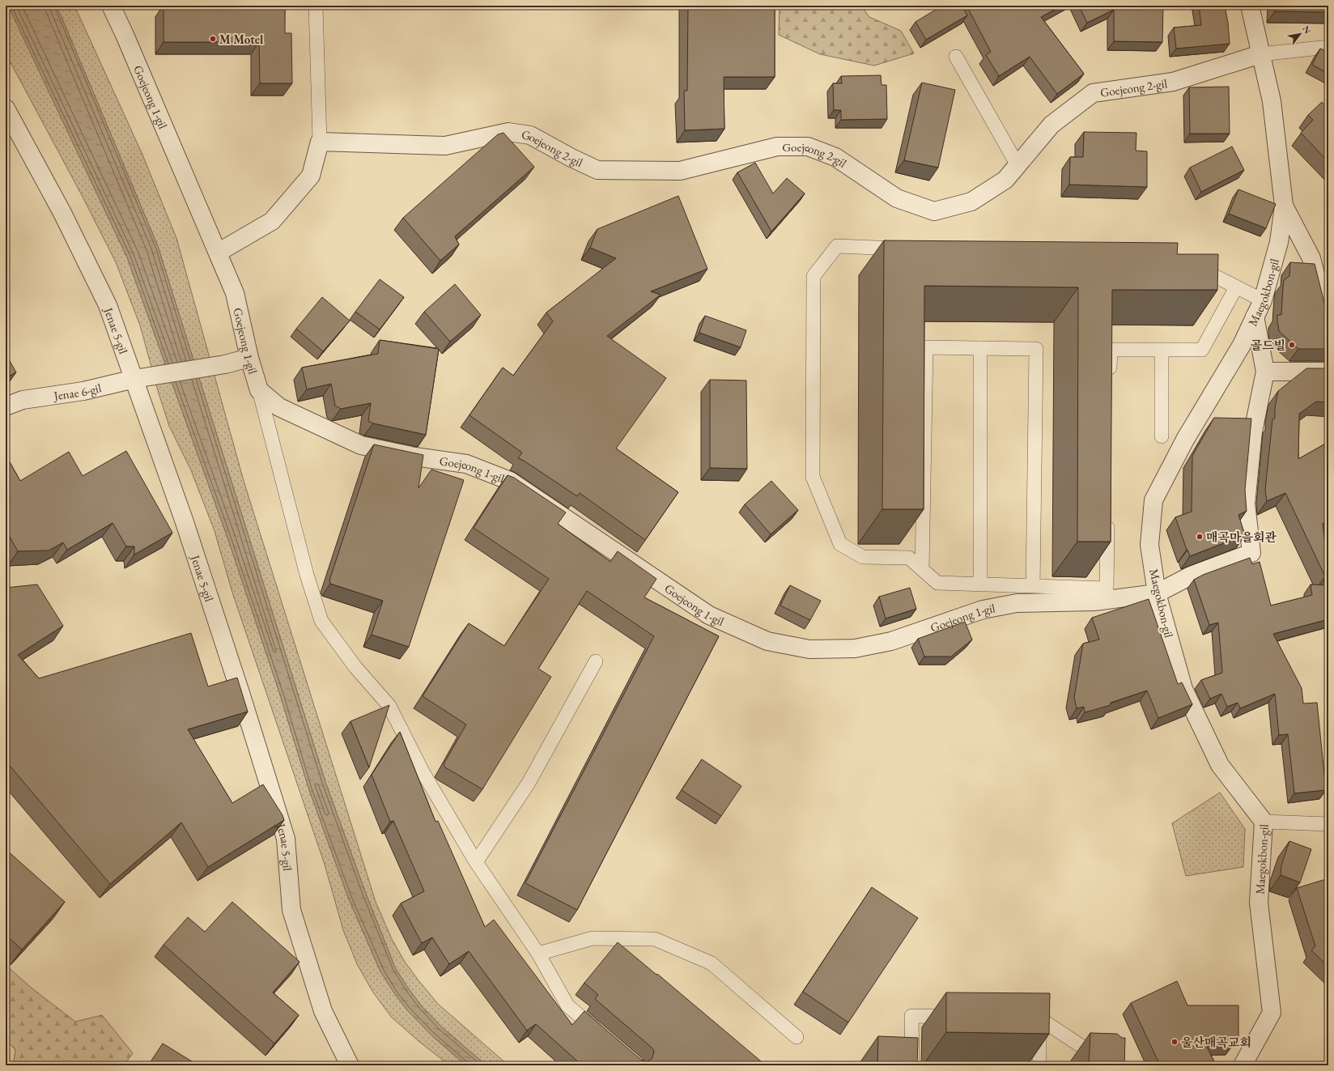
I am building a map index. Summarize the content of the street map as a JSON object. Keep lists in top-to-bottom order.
{
  "streets": {
    "street": [
      "Goejeong 2-gil",
      "Goejeong 1-gil",
      "Maegokbon-gil",
      "Jenae 5-gil",
      "Jenae 6-gil"
    ]
  },
  "crossings": [
    ["Goejeong 2-gil", "Maegokbon-gil"],
    ["Goejeong 1-gil", "Maegokbon-gil"],
    ["Goejeong 1-gil", "Jenae 6-gil"],
    ["Jenae 5-gil", "Jenae 6-gil"]
  ],
  "places": [
    "M Motel",
    "골드빌",
    "매곡마을회관",
    "울산매곡교회"
  ],
  "north": "top right"
}
